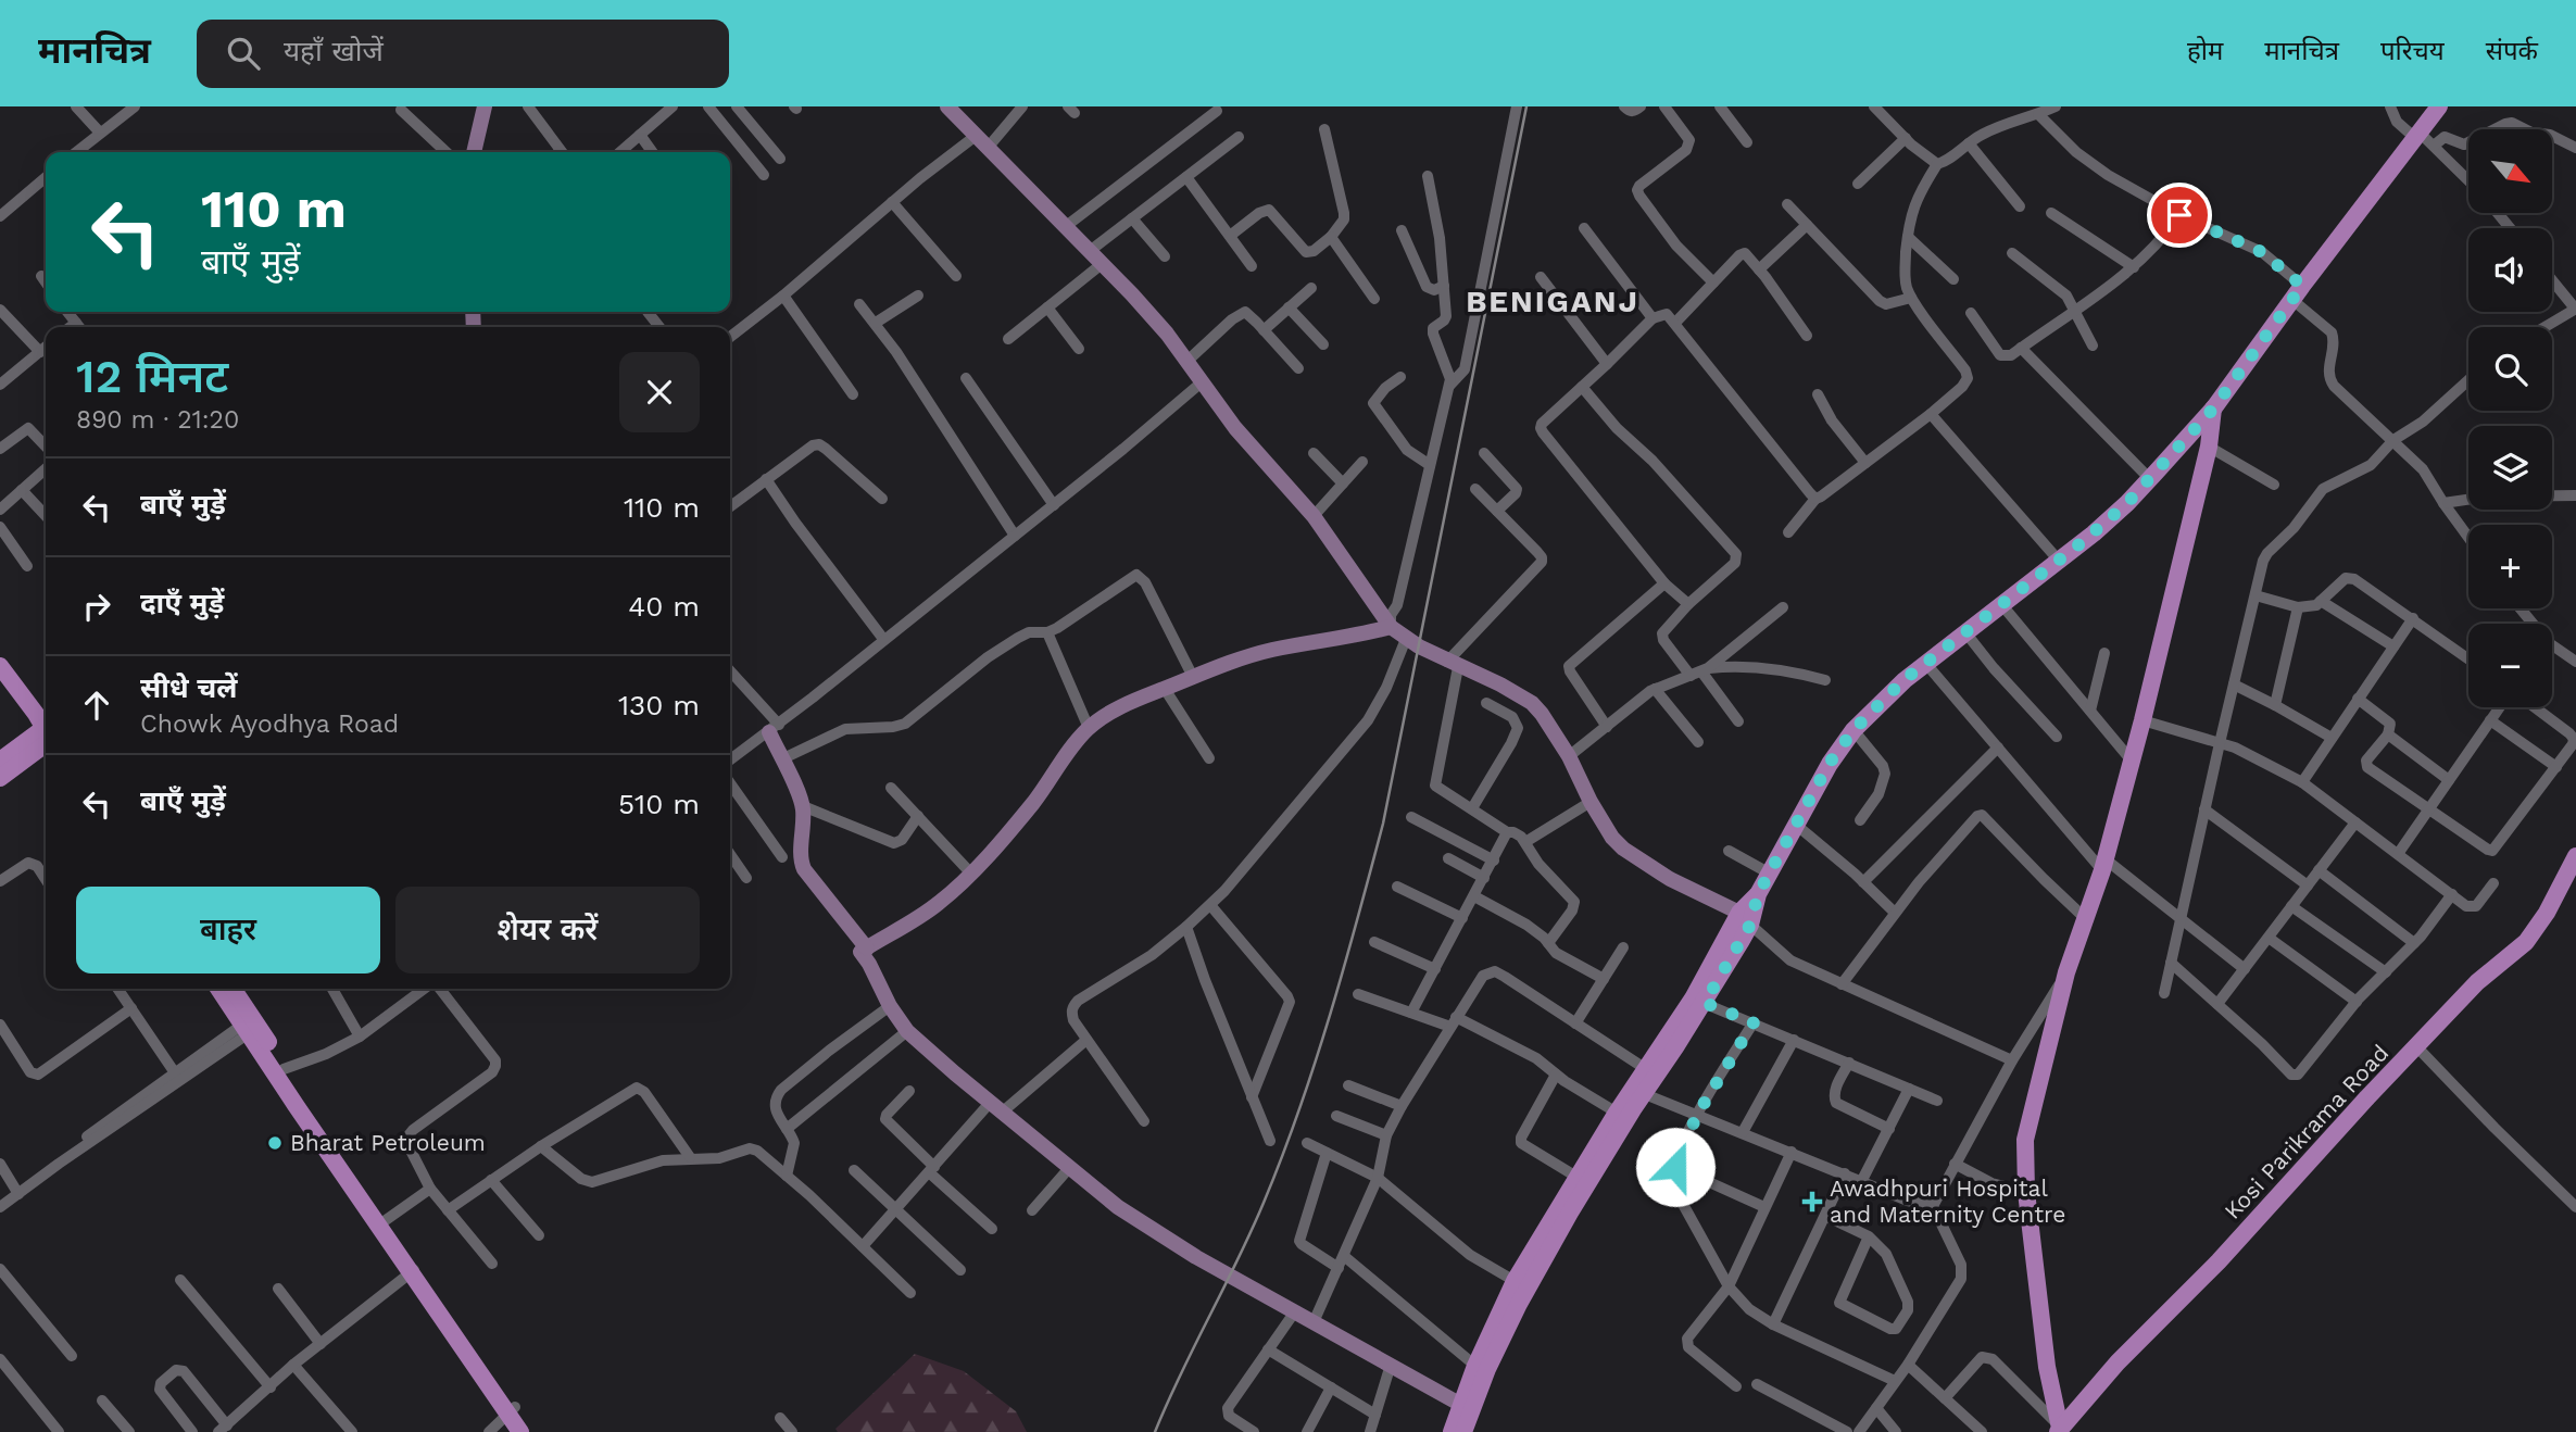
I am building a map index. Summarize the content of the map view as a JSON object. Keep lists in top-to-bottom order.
{
  "streets": {
    "main road": ["Kosi Parikrama Road"]
  },
  "districts": ["BENIGANJ"],
  "places": {
    "other": ["Bharat Petroleum"],
    "health": ["Awadhpuri Hospital and Maternity Centre"]
  },
  "north": "bottom right",
  "page": {
    "header": "मानचित्र",
    "search": "यहाँ खोजें",
    "nav": [
      "होम",
      "मानचित्र",
      "परिचय",
      "संपर्क"
    ],
    "map_buttons": ["+", "−"],
    "turn": ["110 m", "बाएँ मुड़ें"],
    "heading": ["12 मिनट", "890 m · 21:20"],
    "list": [
      {
        "name": "बाएँ मुड़ें",
        "value": "110 m"
      },
      {
        "name": "दाएँ मुड़ें",
        "value": "40 m"
      },
      {
        "name": "सीधे चलें",
        "note": "Chowk Ayodhya Road",
        "value": "130 m"
      },
      {
        "name": "बाएँ मुड़ें",
        "value": "510 m"
      }
    ],
    "buttons": ["बाहर", "शेयर करें"]
  }
}
